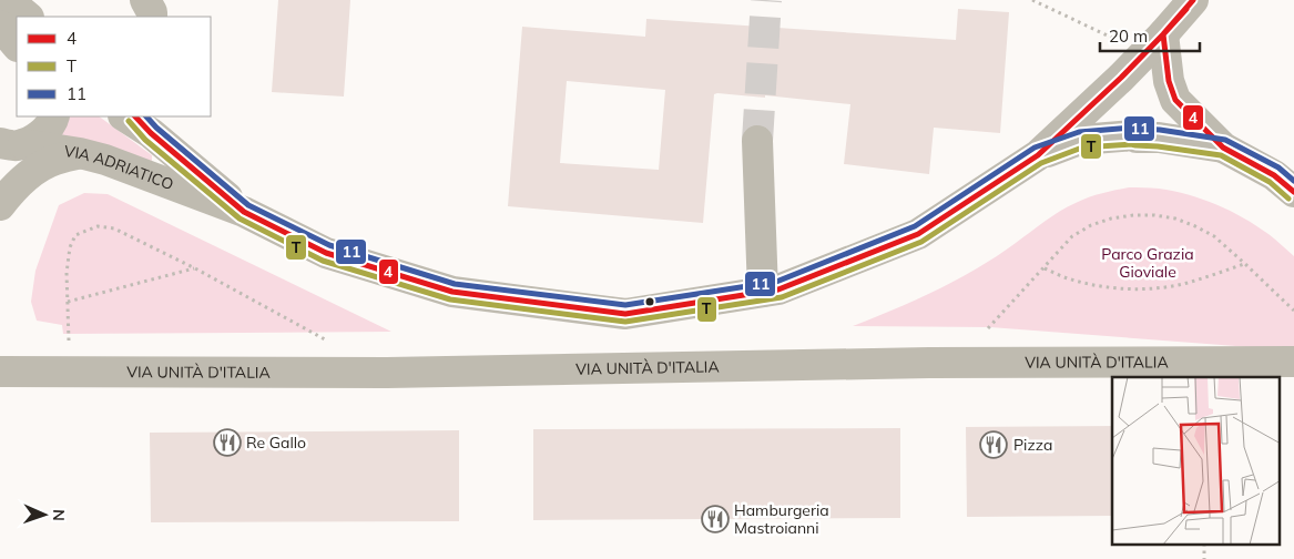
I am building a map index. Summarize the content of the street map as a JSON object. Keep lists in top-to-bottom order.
{
  "streets": {
    "street": ["VIA ADRIATICO", "VIA UNITÀ D'ITALIA"]
  },
  "parks": ["Parco Grazia Gioviale"],
  "places": {
    "restaurant": ["Re Gallo", "Pizza", "Hamburgeria Mastroianni"]
  },
  "lines": ["transit line 4", "transit line 11", "transit line T"],
  "legend": ["4", "T", "11"],
  "scale_bar": "20 m",
  "north": "right"
}
